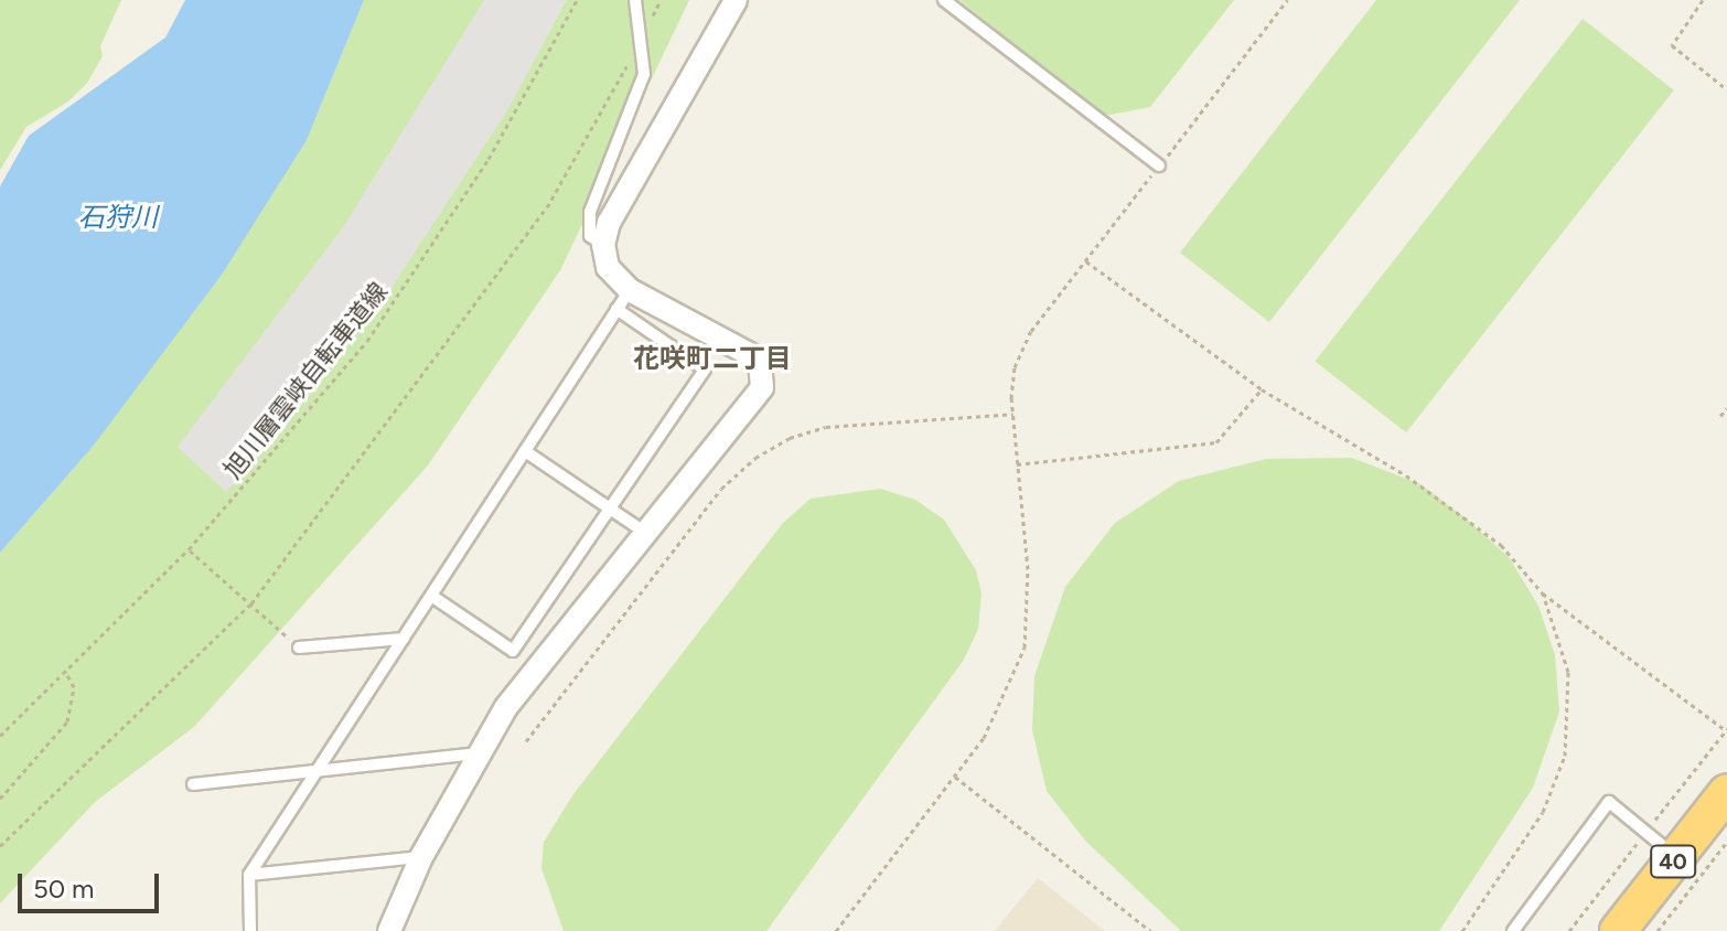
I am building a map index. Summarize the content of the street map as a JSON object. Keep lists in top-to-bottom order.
{
  "streets": {
    "highway": ["40"],
    "path": ["旭川層雲峡自転車道線"]
  },
  "districts": ["花咲町二丁目"],
  "water": ["石狩川"],
  "scale_bar": "50 m"
}
